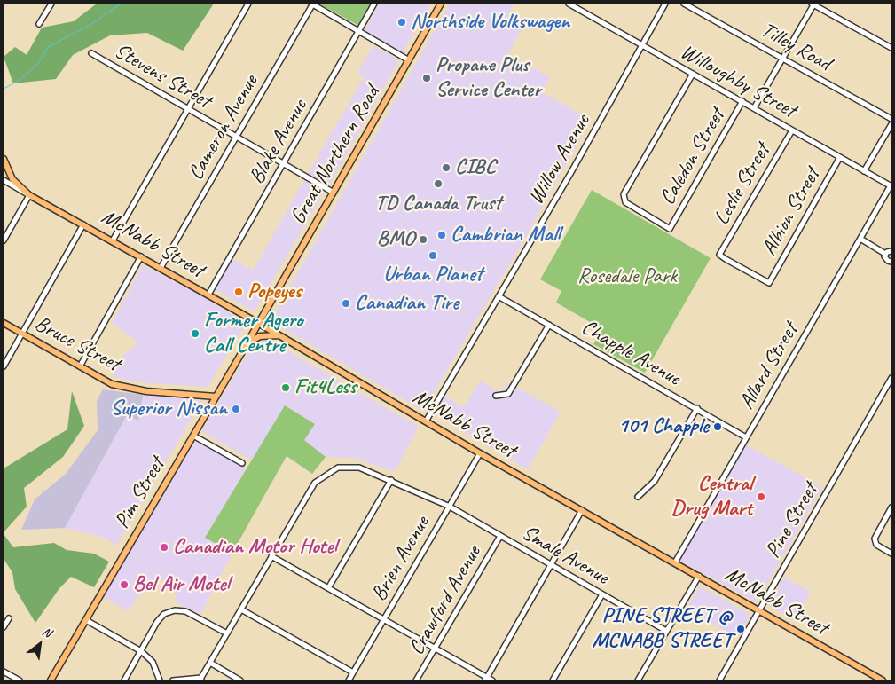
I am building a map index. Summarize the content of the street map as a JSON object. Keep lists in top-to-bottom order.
{
  "streets": {
    "main road": [
      "Great Northern Road",
      "McNabb Street",
      "Bruce Street",
      "Pim Street"
    ],
    "street": [
      "Tilley Road",
      "Stevens Street",
      "Willoughby Street",
      "Cameron Avenue",
      "Blake Avenue",
      "Caledon Street",
      "Willow Avenue",
      "Leslie Street",
      "Albion Street",
      "Chapple Avenue",
      "Allard Street",
      "Pine Street",
      "Smale Avenue",
      "Brien Avenue",
      "Crawford Avenue"
    ]
  },
  "crossings": [
    ["Stevens Street", "Cameron Avenue"],
    ["Stevens Street", "Blake Avenue"],
    ["Stevens Street", "Great Northern Road"],
    ["Willoughby Street", "Caledon Street"],
    ["Willoughby Street", "Willow Avenue"],
    ["Willoughby Street", "Leslie Street"],
    ["Willoughby Street", "Albion Street"],
    ["Willoughby Street", "Allard Street"],
    ["Cameron Avenue", "McNabb Street"],
    ["Blake Avenue", "McNabb Street"],
    ["Great Northern Road", "McNabb Street"],
    ["Great Northern Road", "Pim Street"],
    ["Willow Avenue", "McNabb Street"],
    ["Willow Avenue", "Chapple Avenue"],
    ["Leslie Street", "Albion Street"],
    ["McNabb Street", "Allard Street"],
    ["McNabb Street", "Pim Street"],
    ["McNabb Street", "Pine Street"],
    ["McNabb Street", "Brien Avenue"],
    ["Bruce Street", "Pim Street"],
    ["Chapple Avenue", "Allard Street"],
    ["Smale Avenue", "Brien Avenue"],
    ["Smale Avenue", "Crawford Avenue"]
  ],
  "parks": ["Rosedale Park"],
  "places": [
    "Northside Volkswagen",
    "Propane Plus Service Center",
    "CIBC",
    "TD Canada Trust",
    "Cambrian Mall",
    "BMO",
    "Urban Planet",
    "Popeyes",
    "Canadian Tire",
    "Former Agero Call Centre",
    "Fit4Less",
    "Superior Nissan",
    "101 Chapple",
    "Central Drug Mart",
    "Canadian Motor Hotel",
    "Bel Air Motel",
    "PINE STREET @ MCNABB STREET"
  ],
  "north": "top right"
}
